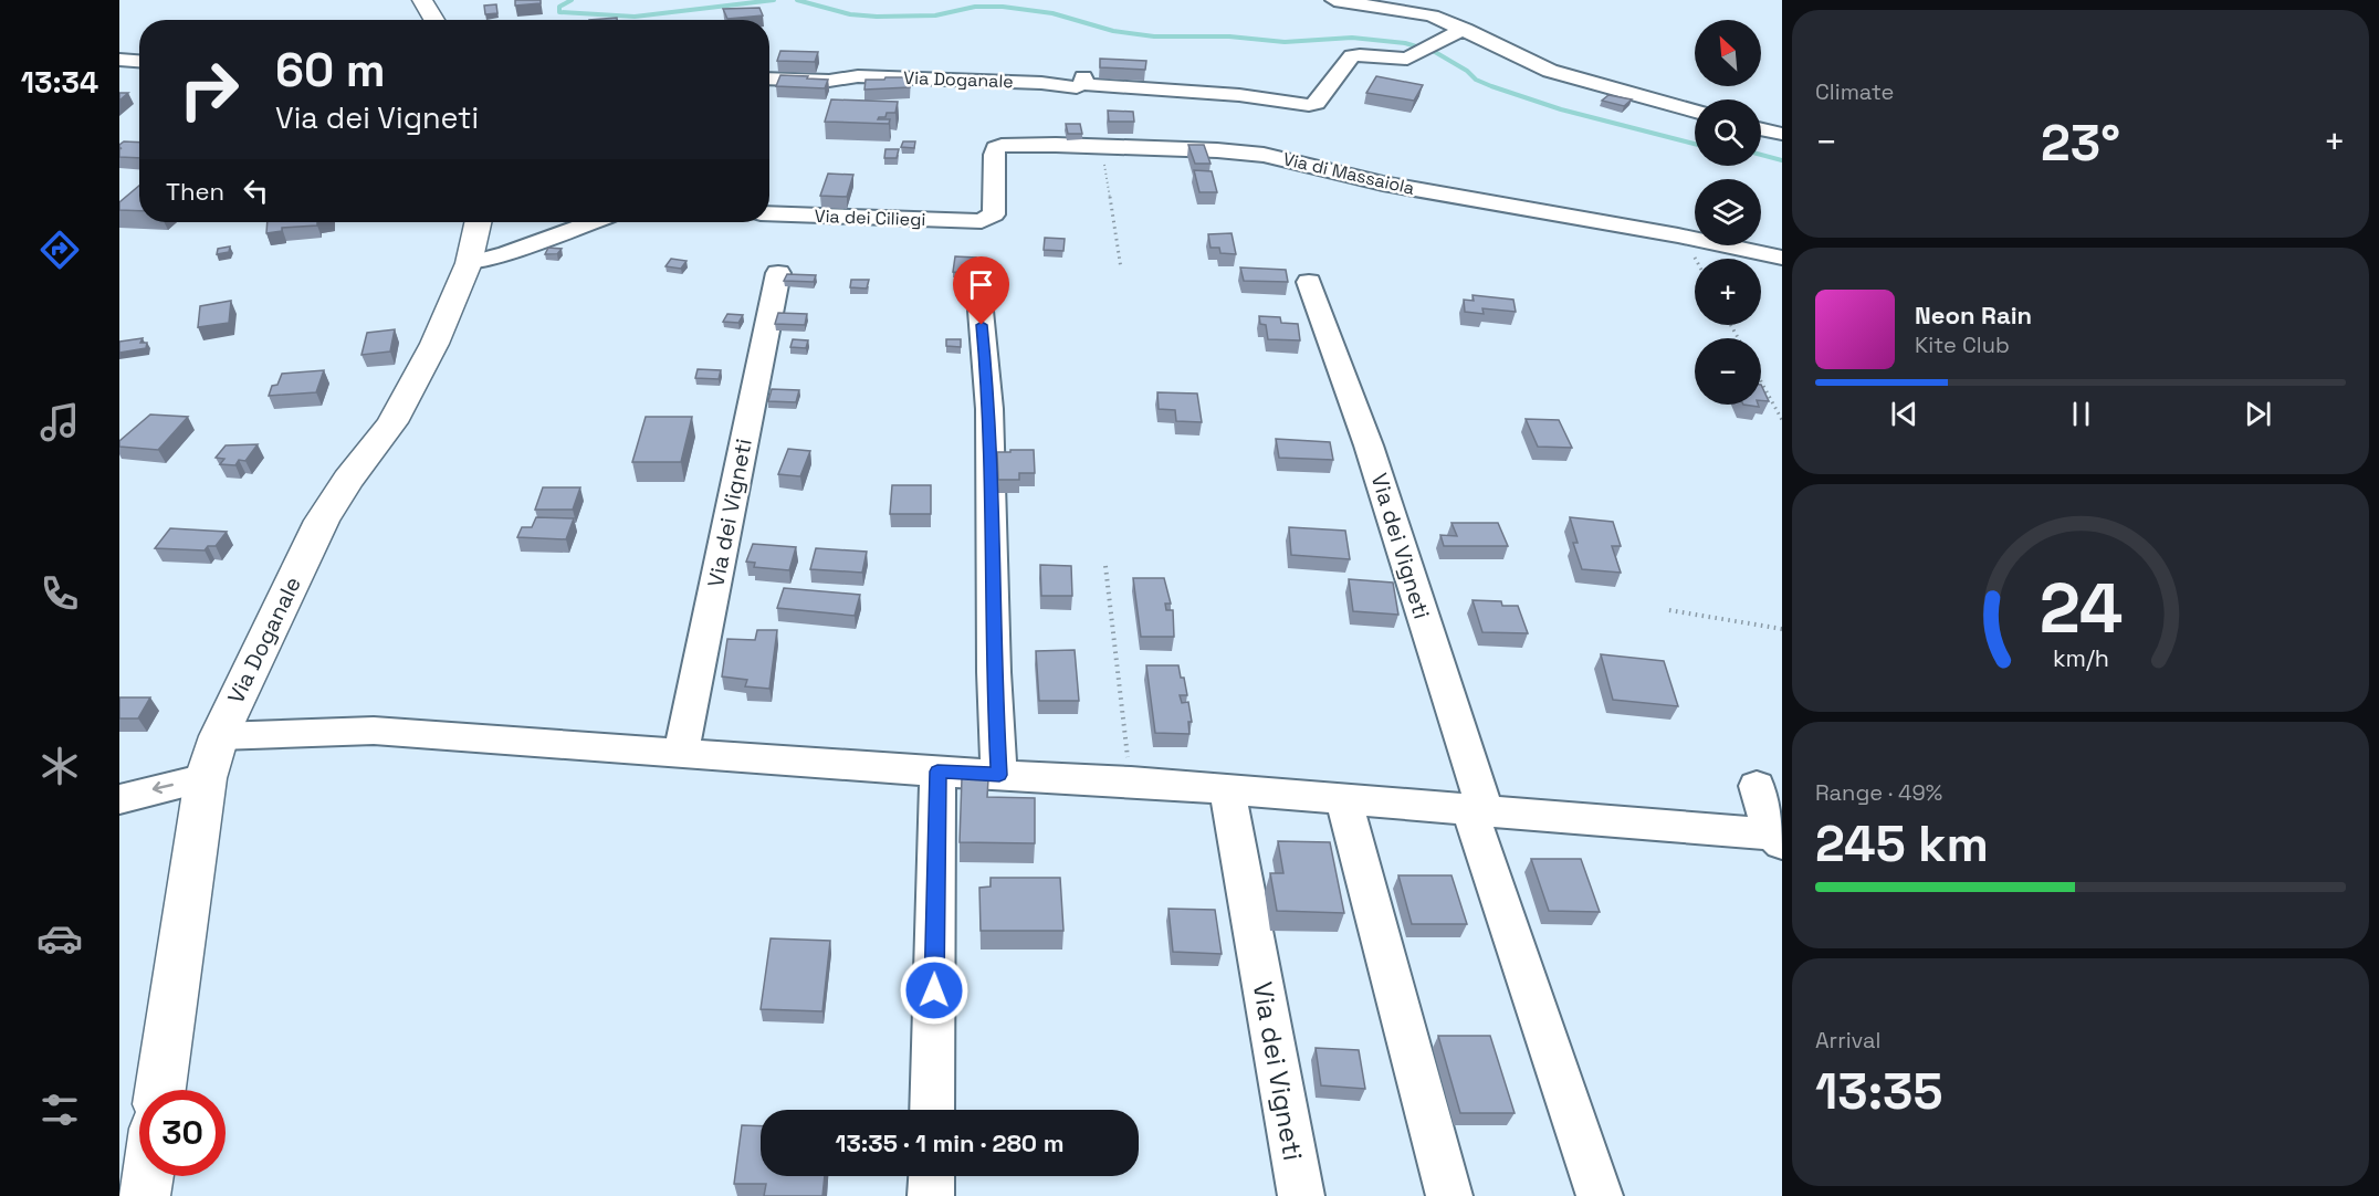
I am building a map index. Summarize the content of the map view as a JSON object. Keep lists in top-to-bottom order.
{
  "streets": {
    "main road": ["Via Doganale"],
    "street": ["Via di Massaiola", "Via dei Ciliegi", "Via dei Vigneti"]
  },
  "crossings": [
    ["Via di Massaiola", "Via dei Ciliegi"]
  ],
  "north": "top left",
  "page": {
    "tabs": "13:34",
    "tile": [
      "Climate",
      ["Range · 49%", "245 km"],
      ["Arrival", "13:35"]
    ],
    "map_buttons": ["+", "−"],
    "turn": ["60 m", "Via dei Vigneti"],
    "heat": ["−", "23°", "+"],
    "then": "Then",
    "song": ["Neon Rain", "Kite Club"],
    "limit": "30",
    "trip": "13:35 · 1 min · 280 m",
    "gauge": ["24", "km/h"]
  }
}
